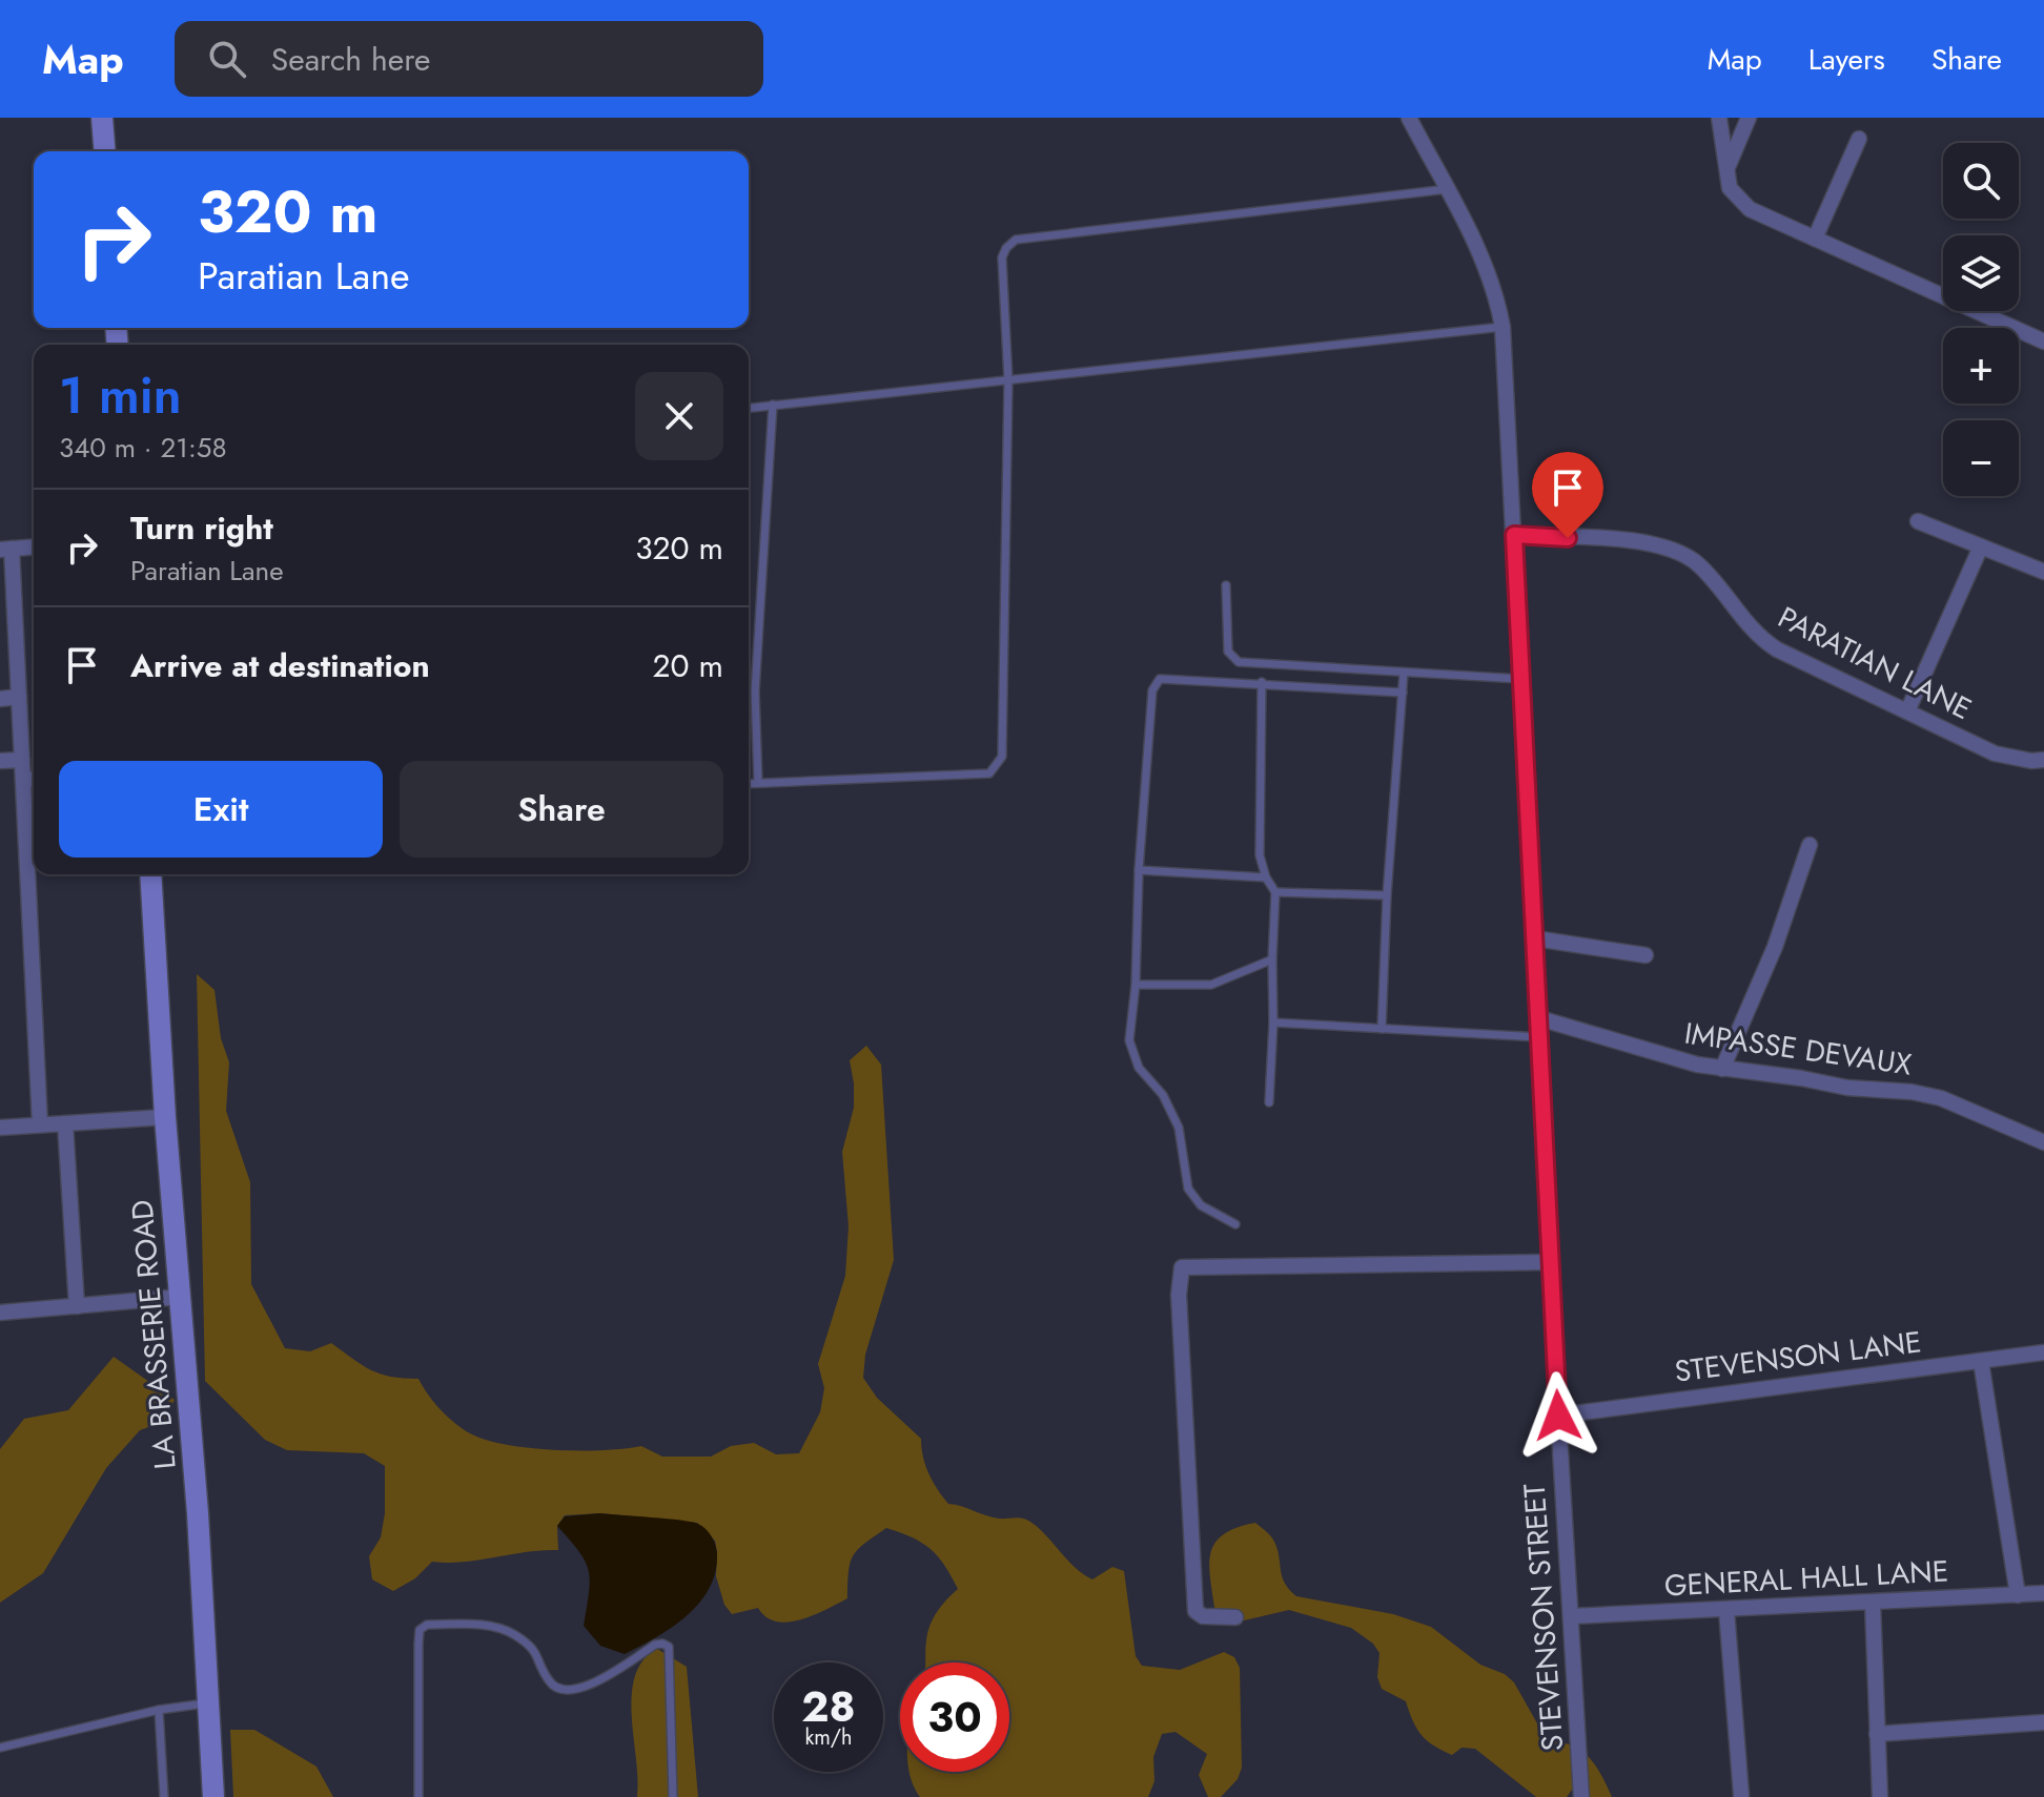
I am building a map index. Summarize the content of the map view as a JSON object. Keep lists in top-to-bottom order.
{
  "streets": {
    "main road": ["LA BRASSERIE ROAD"],
    "street": [
      "PARATIAN LANE",
      "IMPASSE DEVAUX",
      "STEVENSON LANE",
      "GENERAL HALL LANE",
      "STEVENSON STREET"
    ]
  },
  "crossings": [
    ["PARATIAN LANE", "STEVENSON STREET"],
    ["IMPASSE DEVAUX", "STEVENSON STREET"],
    ["STEVENSON LANE", "STEVENSON STREET"],
    ["GENERAL HALL LANE", "STEVENSON STREET"]
  ],
  "page": {
    "header": "Map",
    "search": "Search here",
    "nav": ["Map", "Layers", "Share"],
    "map_buttons": ["+", "−"],
    "turn": ["320 m", "Paratian Lane"],
    "heading": ["1 min", "340 m · 21:58"],
    "list": [
      {
        "name": "Turn right",
        "note": "Paratian Lane",
        "value": "320 m"
      },
      {
        "name": "Arrive at destination",
        "value": "20 m"
      }
    ],
    "buttons": ["Exit", "Share"],
    "speed": "28 km/h",
    "limit": "30"
  }
}
